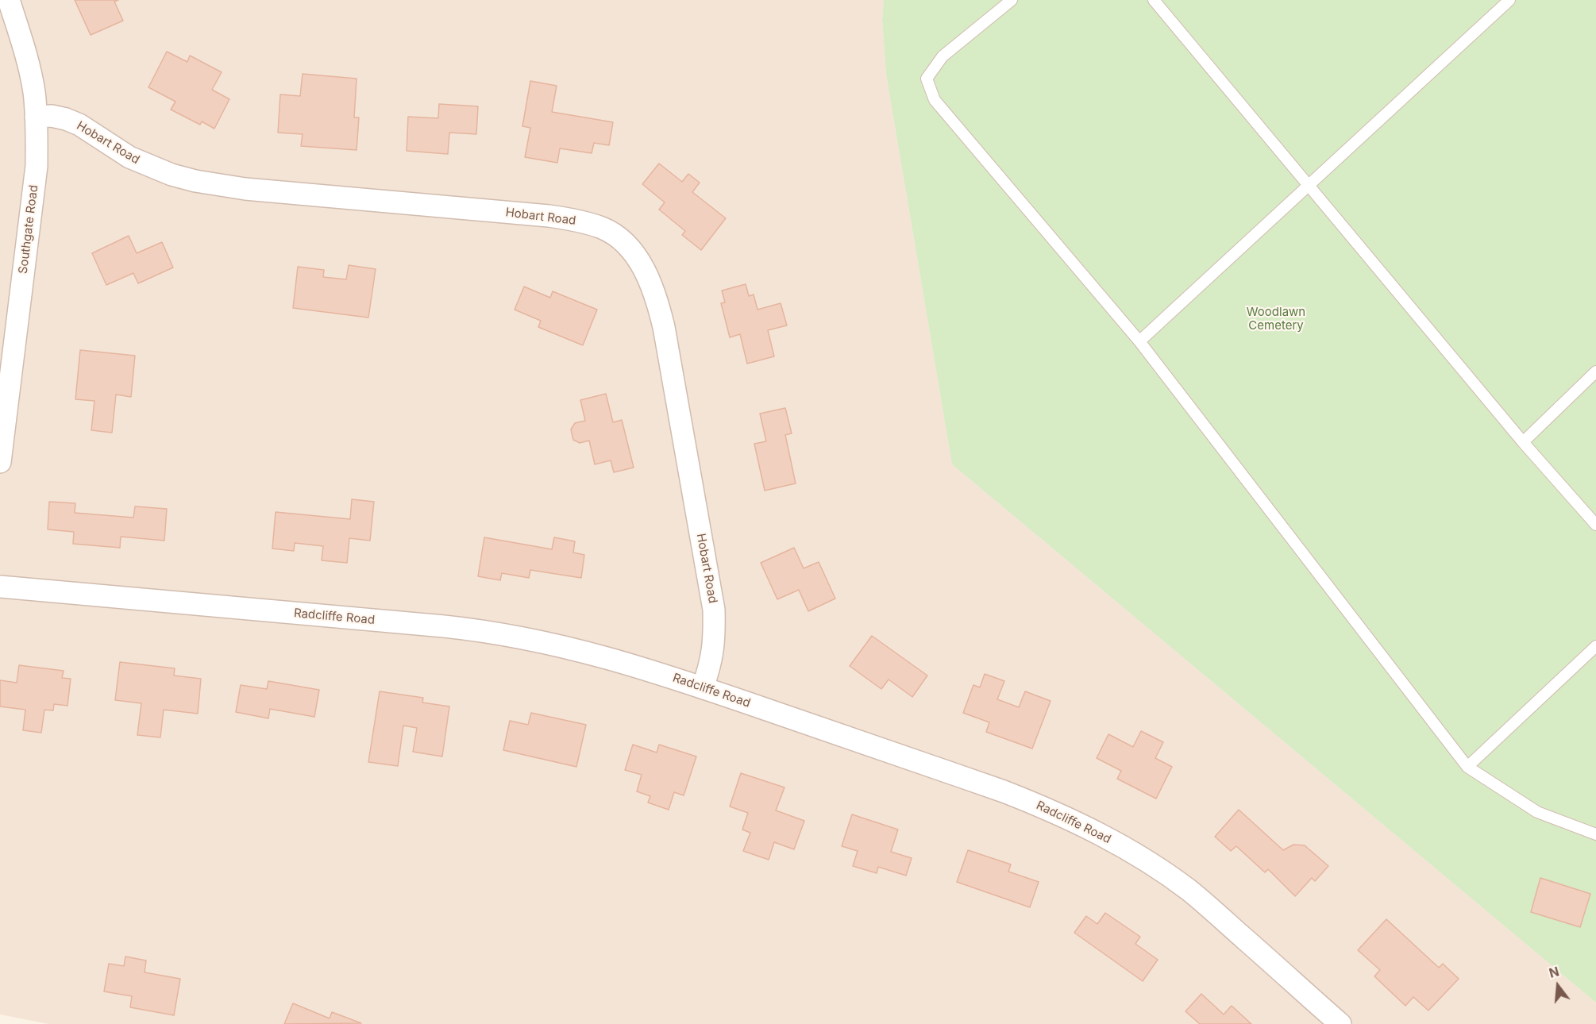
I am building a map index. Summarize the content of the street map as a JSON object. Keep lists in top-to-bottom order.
{
  "streets": {
    "street": ["Hobart Road", "Southgate Road", "Radcliffe Road"]
  },
  "crossings": [
    ["Hobart Road", "Southgate Road"],
    ["Hobart Road", "Radcliffe Road"]
  ],
  "parks": ["Woodlawn Cemetery"],
  "north": "top"
}
